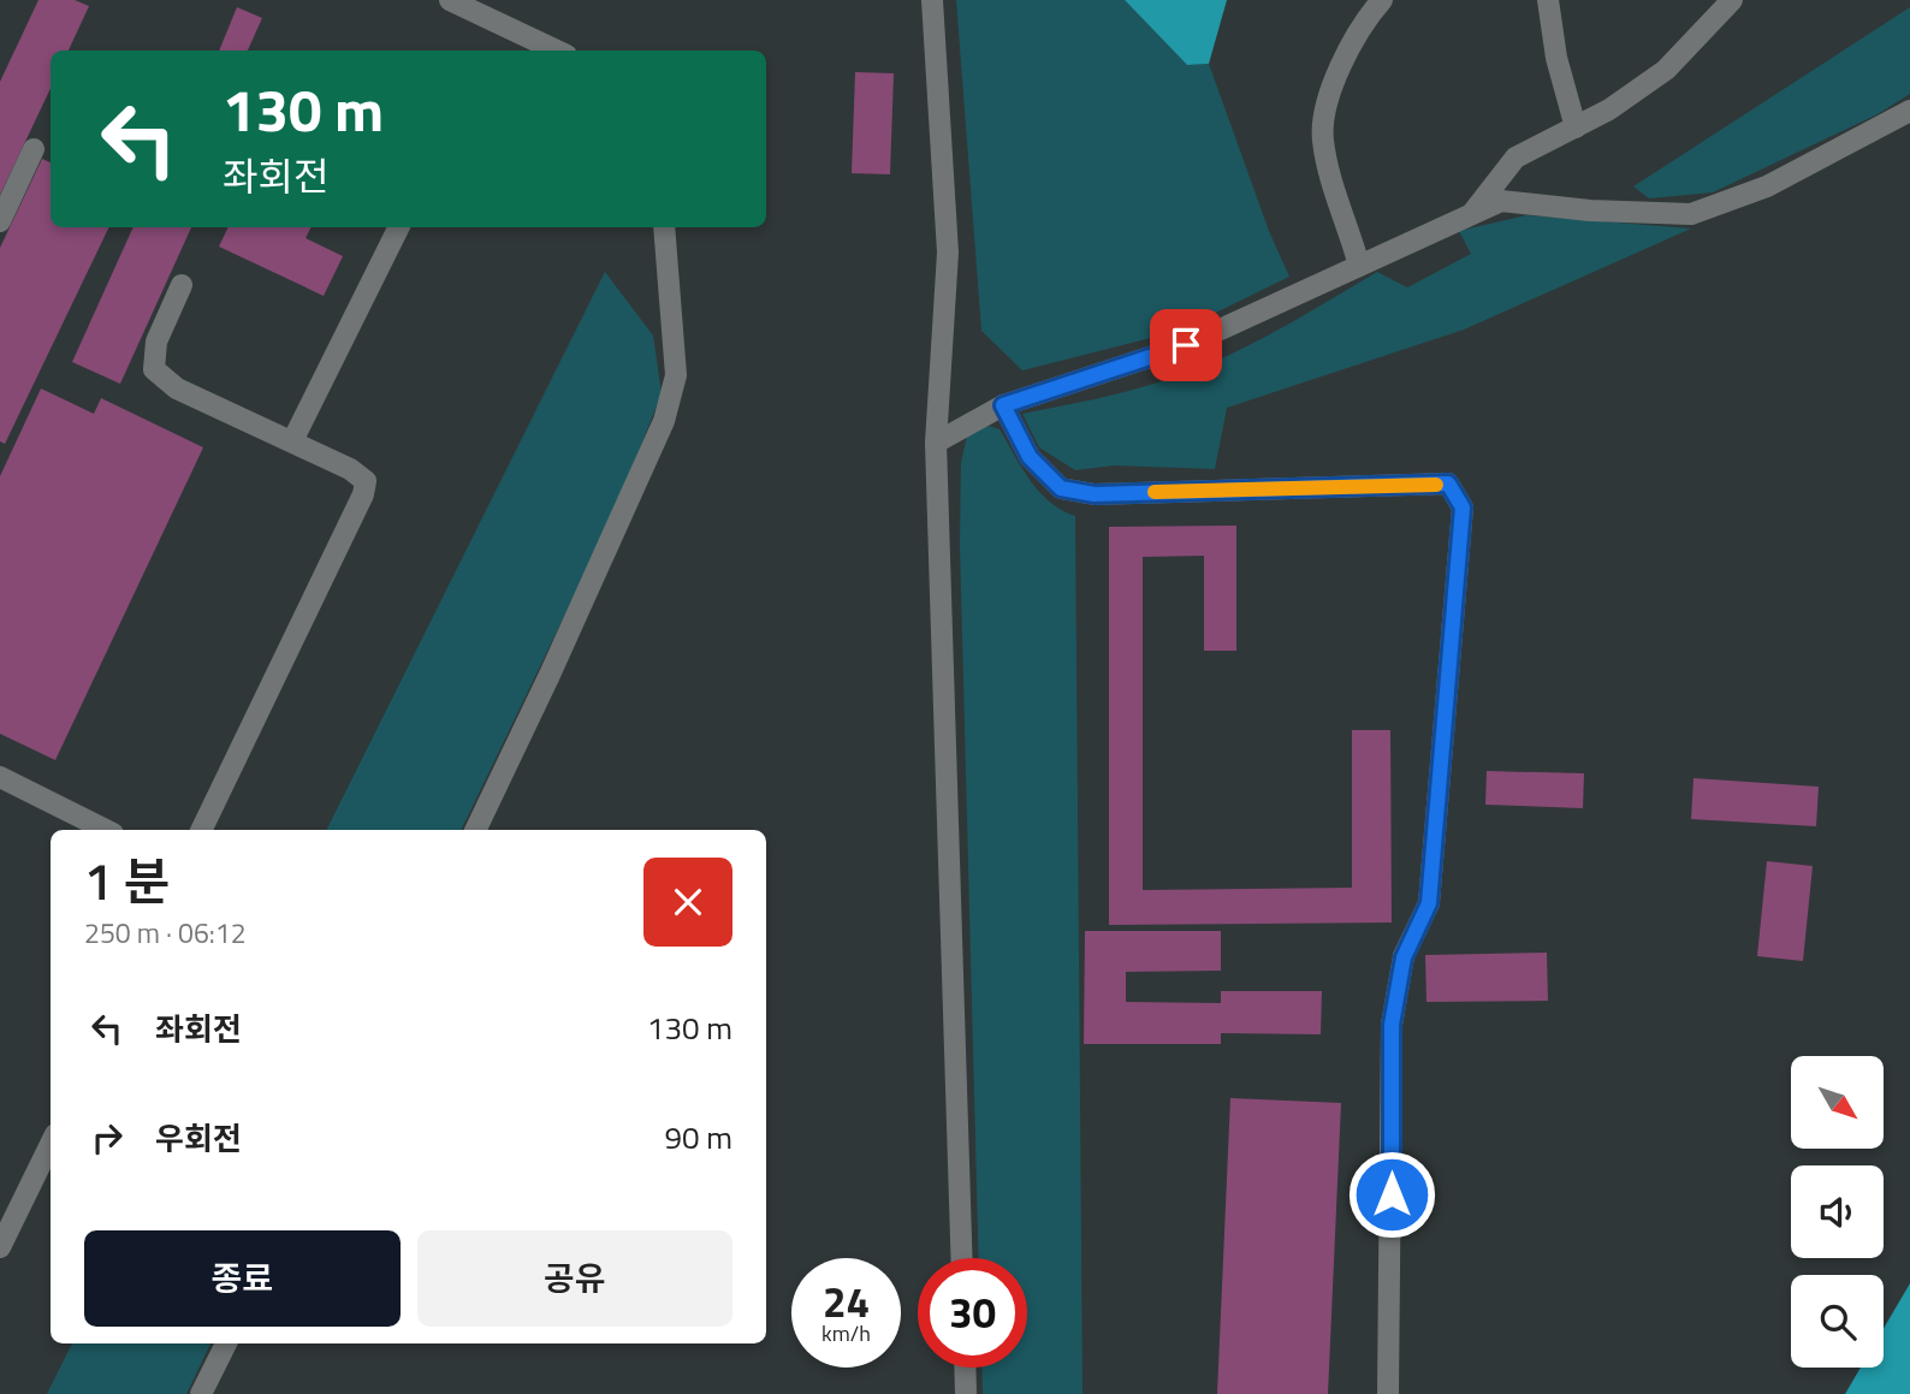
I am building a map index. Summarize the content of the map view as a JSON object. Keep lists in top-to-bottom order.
{
  "north": "bottom right",
  "page": {
    "turn": ["130 m", "좌회전"],
    "heading": ["1 분", "250 m · 06:12"],
    "list": [
      {
        "name": "좌회전",
        "value": "130 m"
      },
      {
        "name": "우회전",
        "value": "90 m"
      }
    ],
    "buttons": ["종료", "공유"],
    "speed": "24 km/h",
    "limit": "30"
  }
}
